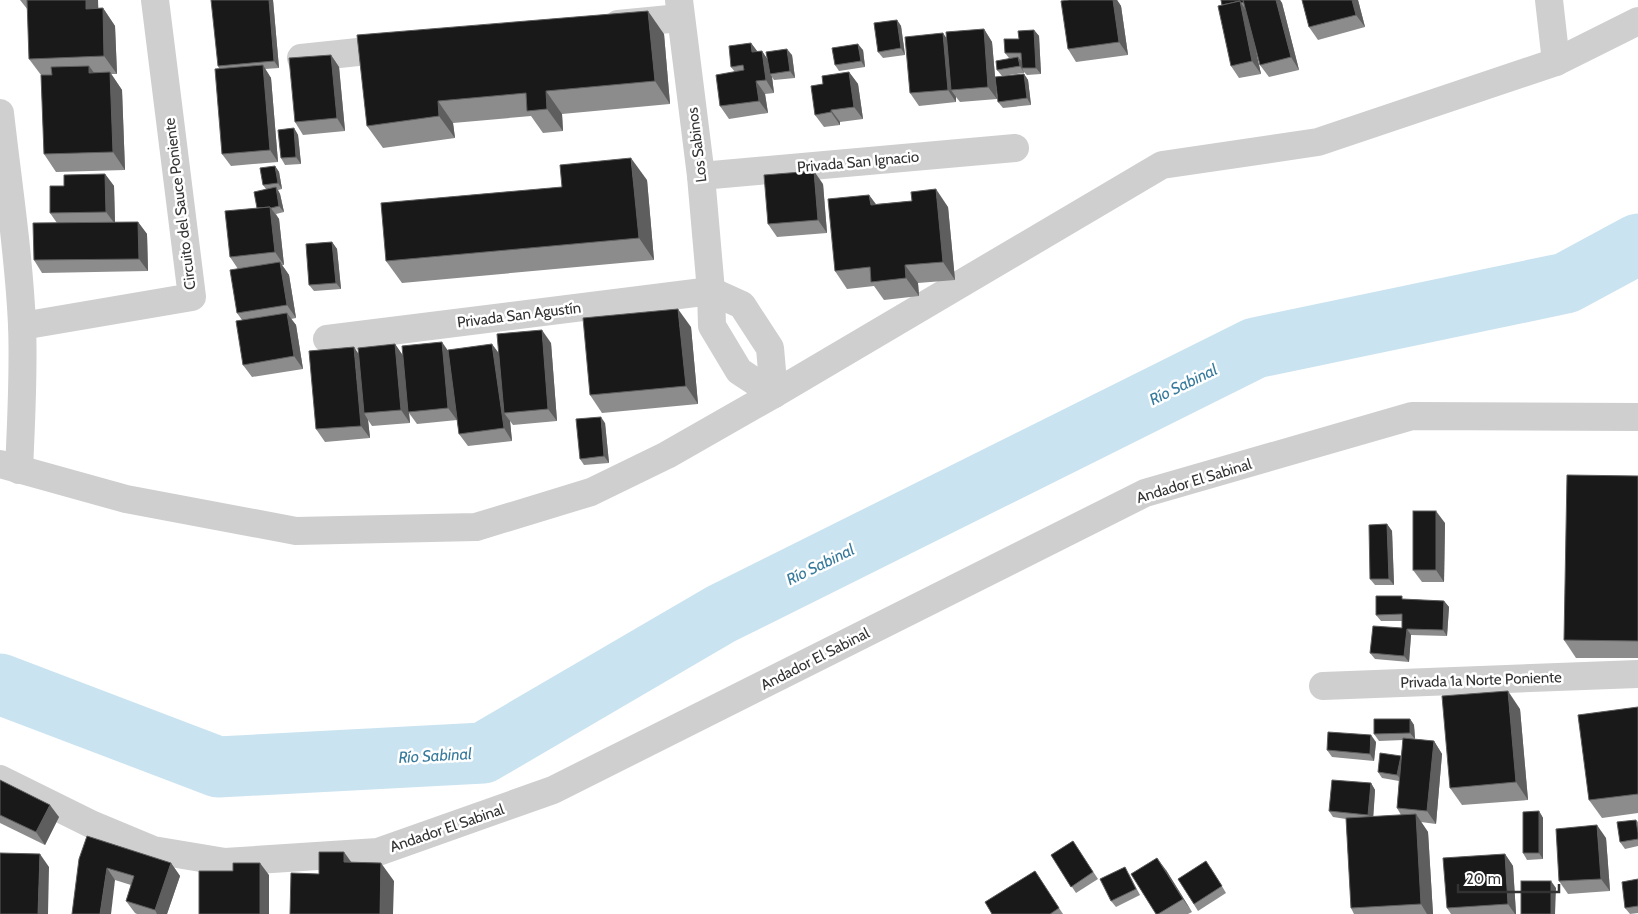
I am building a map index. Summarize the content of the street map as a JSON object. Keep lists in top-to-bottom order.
{
  "streets": {
    "street": [
      "Los Sabinos",
      "Privada San Ignacio",
      "Circuito del Sauce Poniente",
      "Privada San Agustín",
      "Andador El Sabinal",
      "Privada 1a Norte Poniente"
    ]
  },
  "crossings": [
    ["Los Sabinos", "Privada San Ignacio"],
    ["Los Sabinos", "Privada San Agustín"]
  ],
  "water": ["Río Sabinal"],
  "scale_bar": "20 m"
}
